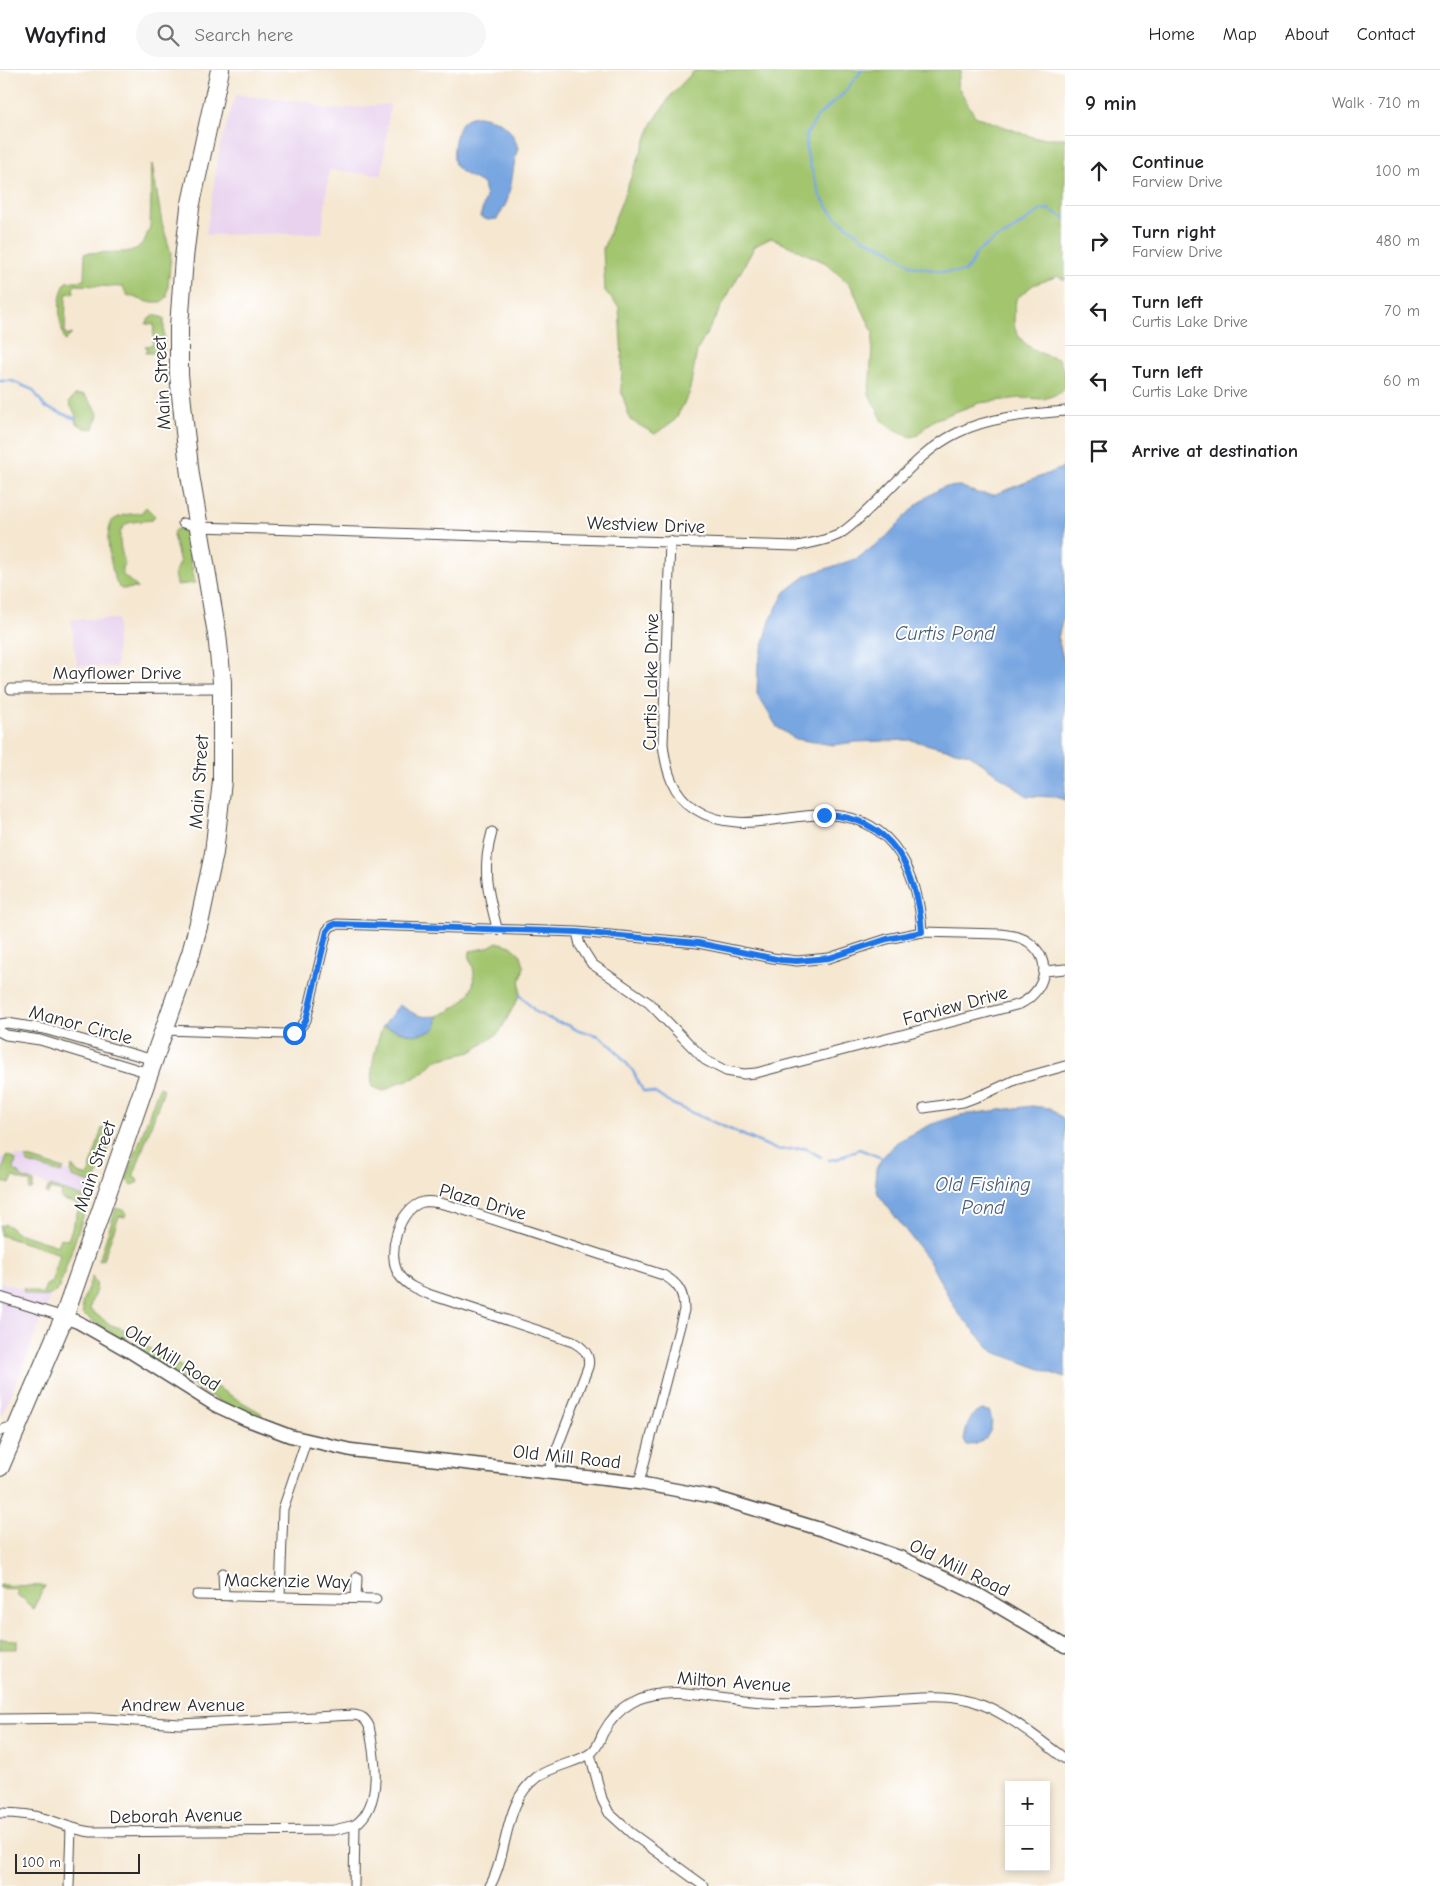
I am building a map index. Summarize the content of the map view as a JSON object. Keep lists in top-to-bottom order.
{
  "streets": {
    "highway": ["Main Street"],
    "street": [
      "Westview Drive",
      "Mayflower Drive",
      "Curtis Lake Drive",
      "Farview Drive",
      "Manor Circle",
      "Plaza Drive",
      "Old Mill Road",
      "Mackenzie Way",
      "Milton Avenue",
      "Andrew Avenue",
      "Deborah Avenue"
    ]
  },
  "crossings": [
    ["Main Street", "Westview Drive"],
    ["Main Street", "Mayflower Drive"],
    ["Main Street", "Manor Circle"],
    ["Main Street", "Old Mill Road"],
    ["Westview Drive", "Curtis Lake Drive"],
    ["Plaza Drive", "Old Mill Road"],
    ["Andrew Avenue", "Deborah Avenue"]
  ],
  "water": ["Curtis Pond", "Old Fishing Pond"],
  "scale_bar": "100 m",
  "page": {
    "header": "Wayfind",
    "search": "Search here",
    "nav": [
      "Home",
      "Map",
      "About",
      "Contact"
    ],
    "heading": ["9 min", "Walk · 710 m"],
    "list": [
      ["Continue", "Farview Drive", "100 m"],
      ["Turn right", "Farview Drive", "480 m"],
      ["Turn left", "Curtis Lake Drive", "70 m"],
      ["Turn left", "Curtis Lake Drive", "60 m"],
      "Arrive at destination"
    ],
    "map_buttons": ["+", "−"],
    "scale": "100 m"
  }
}
